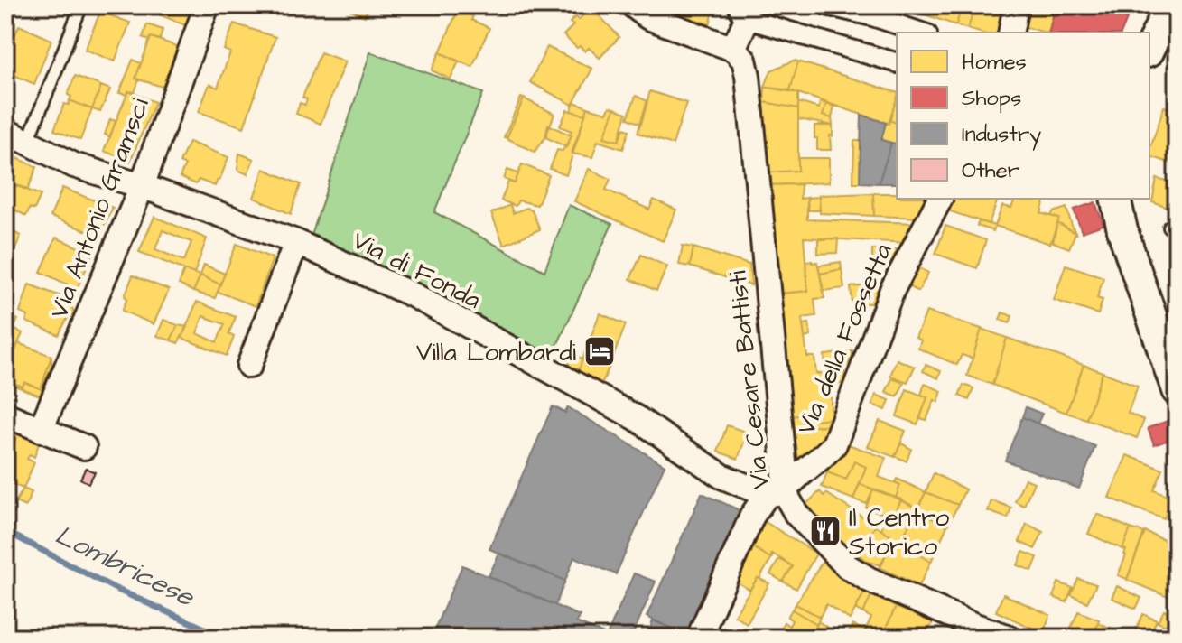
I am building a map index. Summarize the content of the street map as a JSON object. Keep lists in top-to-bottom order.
{
  "streets": {
    "street": [
      "Via Antonio Gramsci",
      "Via di Fonda",
      "Via della Fossetta",
      "Via Cesare Battisti"
    ]
  },
  "crossings": [
    ["Via Antonio Gramsci", "Via di Fonda"],
    ["Via di Fonda", "Via della Fossetta"],
    ["Via di Fonda", "Via Cesare Battisti"],
    ["Via della Fossetta", "Via Cesare Battisti"]
  ],
  "water": ["Lombricese"],
  "places": {
    "hotel": ["Villa Lombardi"],
    "restaurant": ["Il Centro Storico"]
  },
  "legend": [
    "Homes",
    "Shops",
    "Industry",
    "Other"
  ]
}
